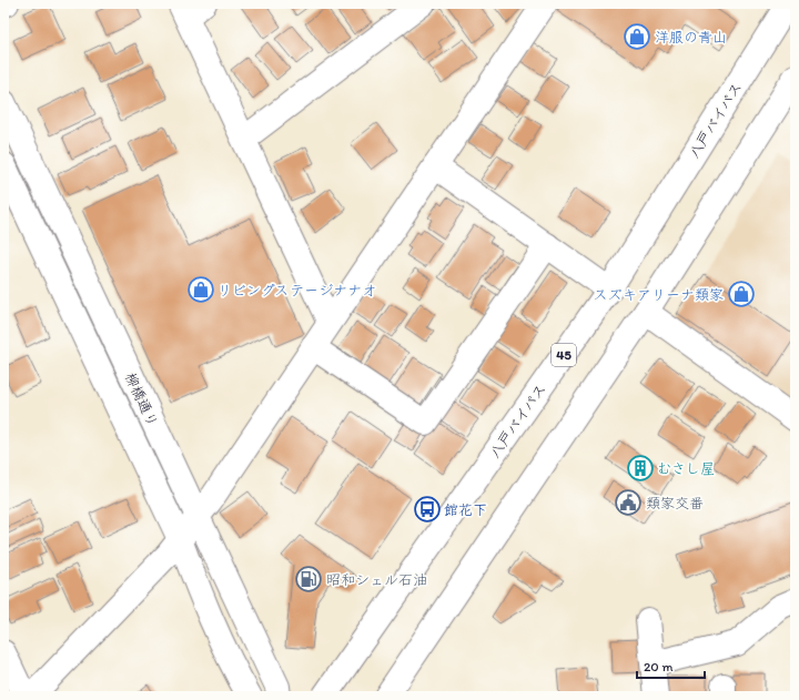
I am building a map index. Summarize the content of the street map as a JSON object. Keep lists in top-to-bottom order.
{
  "streets": {
    "main road": ["八戸バイパス", "45", "柳橋通り"]
  },
  "places": {
    "shop": ["洋服の青山", "リビングステージナナオ", "スズキアリーナ類家"],
    "building": ["むさし屋"],
    "public building": ["類家交番"],
    "bus stop": ["館花下"],
    "fuel station": ["昭和シェル石油"]
  },
  "scale_bar": "20 m"
}
